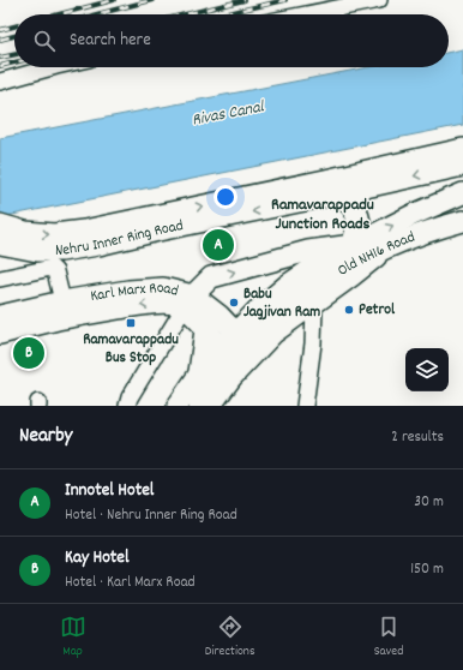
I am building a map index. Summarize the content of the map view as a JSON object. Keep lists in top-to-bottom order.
{
  "streets": {
    "main road": ["Nehru Inner Ring Road", "Old NH16 Road", "Karl Marx Road"]
  },
  "crossings": [
    ["Old NH16 Road", "Karl Marx Road"]
  ],
  "districts": ["Ramavarappadu Junction Roads"],
  "water": ["Rivas Canal"],
  "places": {
    "other": ["Babu Jagjivan Ram", "Petrol"],
    "transit": ["Ramavarappadu Bus Stop"]
  },
  "page": {
    "search": "Search here",
    "pins": ["A", "B"],
    "heading": ["Nearby", "2 results"],
    "list": [
      {
        "mark": "A",
        "name": "Innotel Hotel",
        "note": "Hotel · Nehru Inner Ring Road",
        "value": "30 m"
      },
      {
        "mark": "B",
        "name": "Kay Hotel",
        "note": "Hotel · Karl Marx Road",
        "value": "150 m"
      }
    ],
    "nav": ["Map", "Directions", "Saved"]
  }
}
